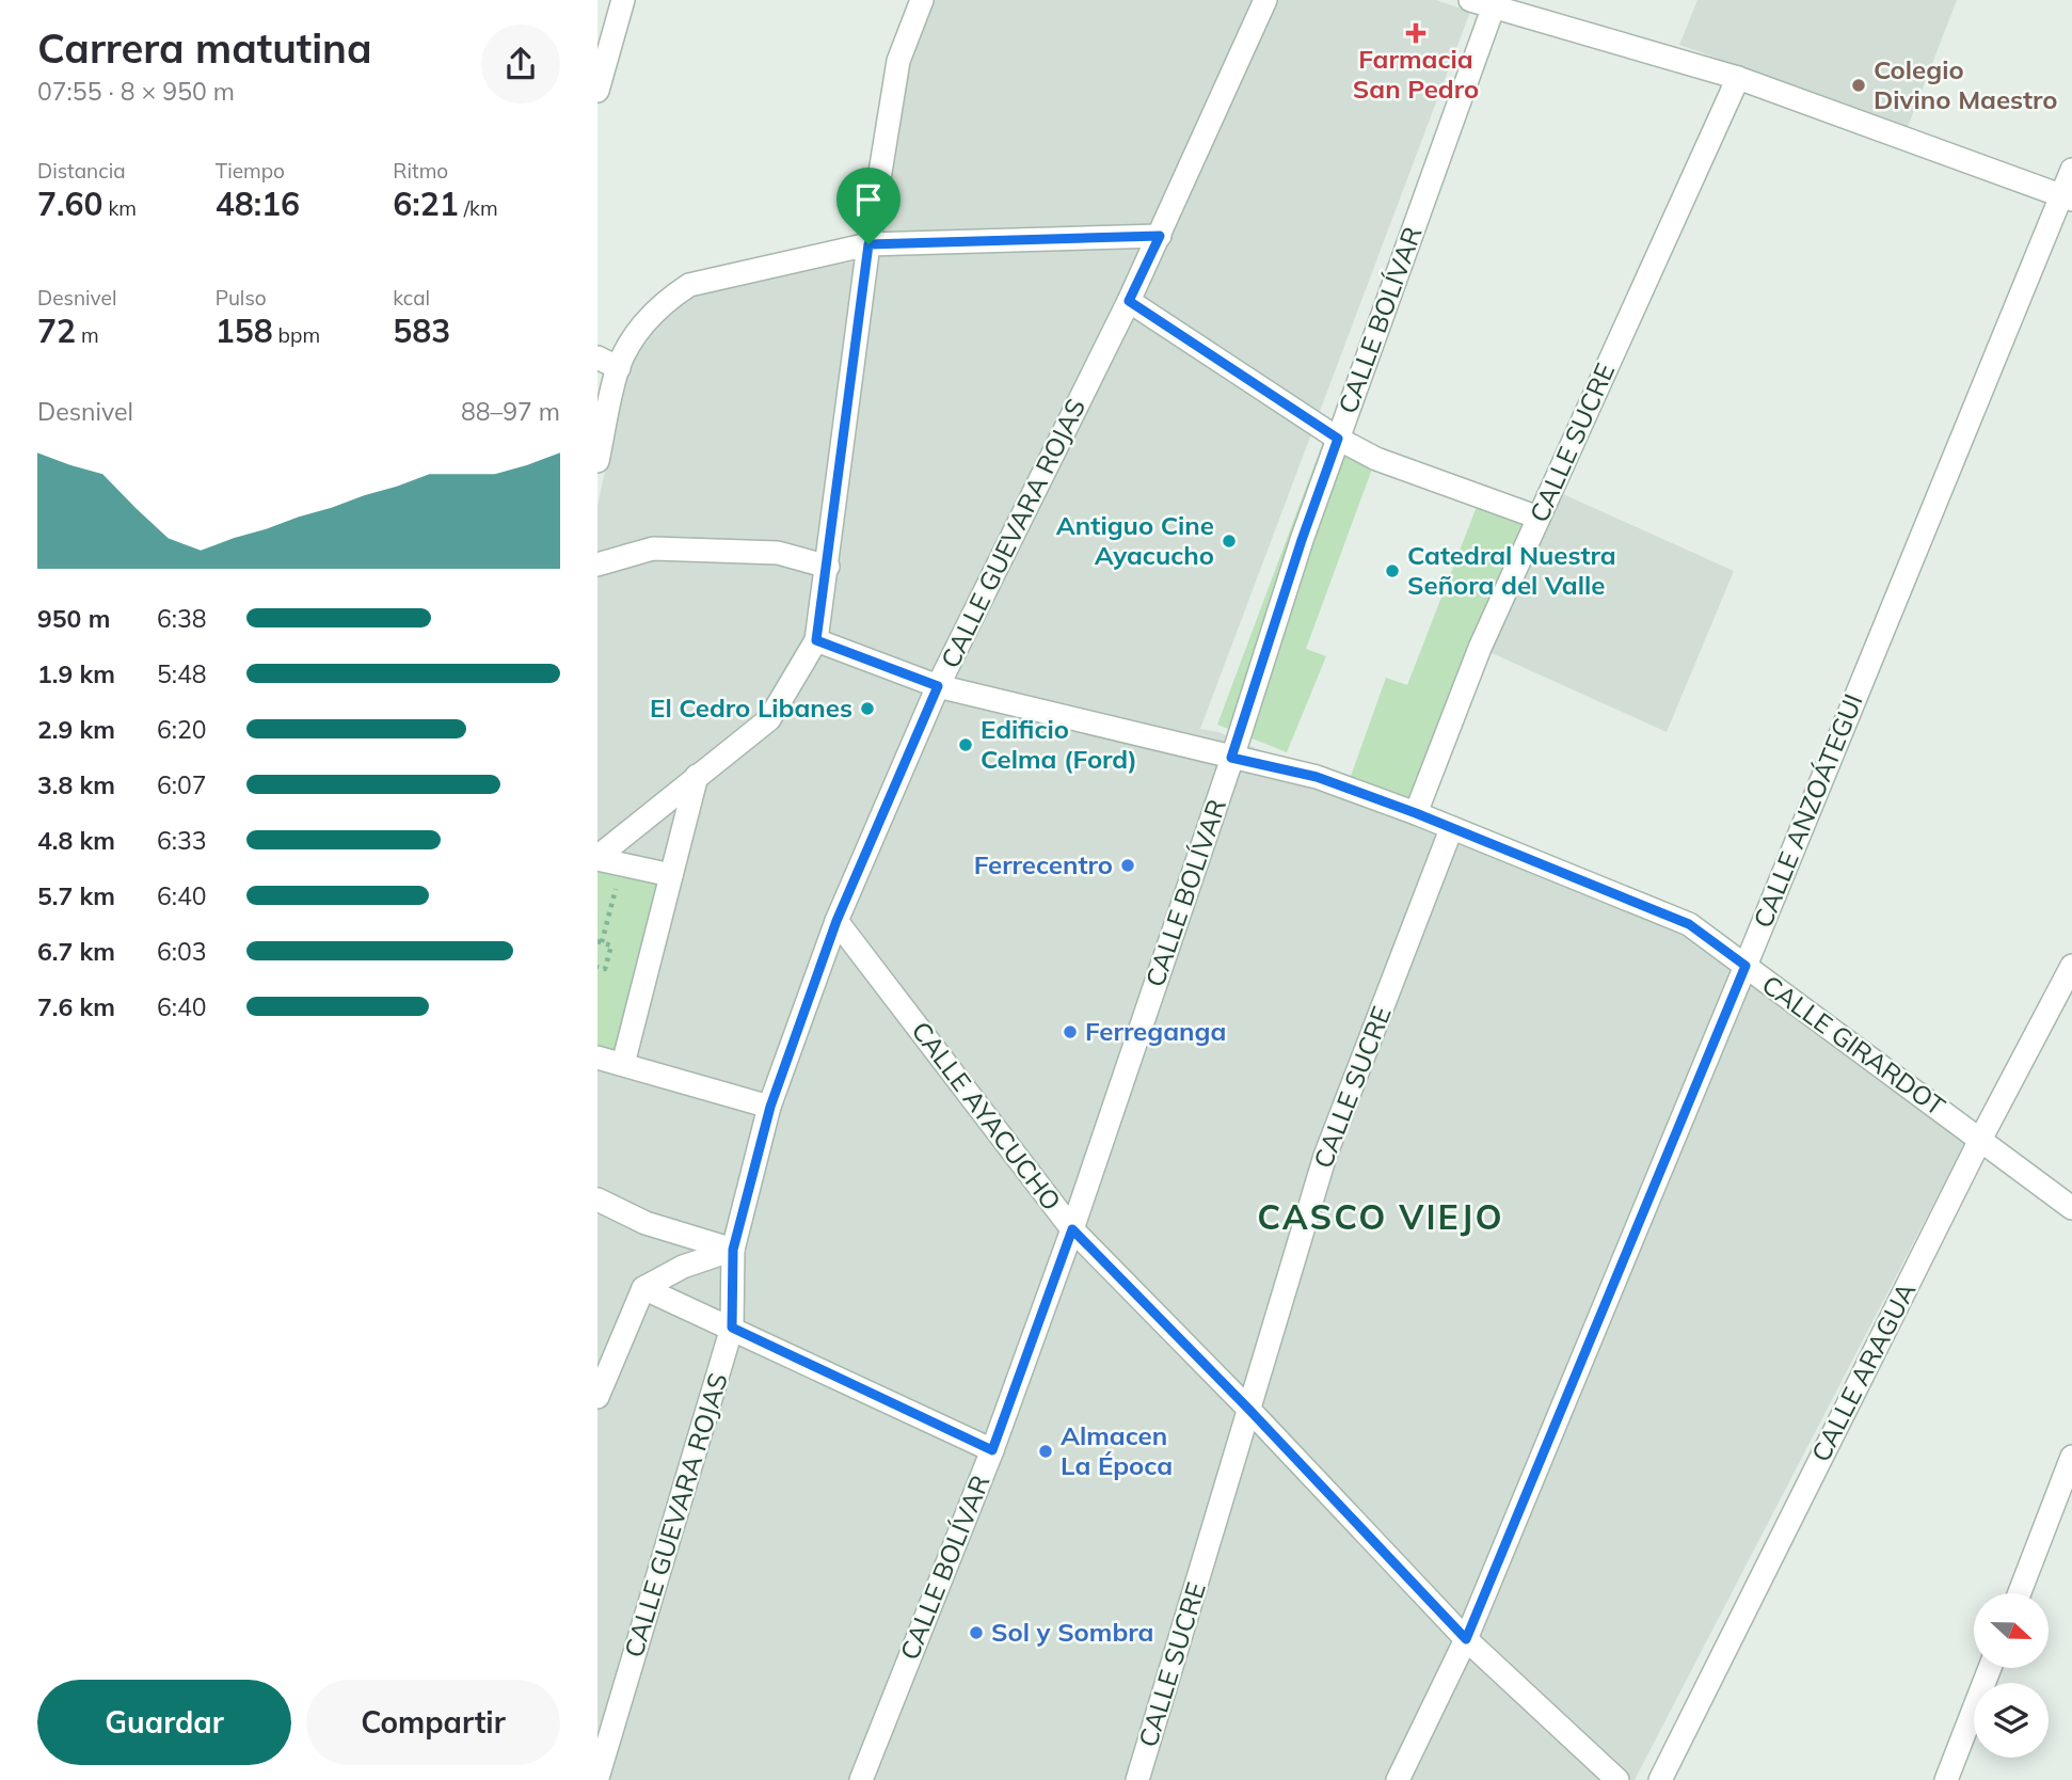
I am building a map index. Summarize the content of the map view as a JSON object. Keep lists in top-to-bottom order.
{
  "streets": {
    "street": [
      "CALLE BOLÍVAR",
      "CALLE SUCRE",
      "CALLE GUEVARA ROJAS",
      "CALLE ANZOÁTEGUI",
      "CALLE GIRARDOT",
      "CALLE AYACUCHO",
      "CALLE ARAGUA"
    ]
  },
  "crossings": [
    ["CALLE BOLÍVAR", "CALLE GIRARDOT"],
    ["CALLE BOLÍVAR", "CALLE AYACUCHO"],
    ["CALLE SUCRE", "CALLE GIRARDOT"],
    ["CALLE SUCRE", "CALLE AYACUCHO"],
    ["CALLE GUEVARA ROJAS", "CALLE GIRARDOT"],
    ["CALLE GUEVARA ROJAS", "CALLE AYACUCHO"],
    ["CALLE ANZOÁTEGUI", "CALLE GIRARDOT"],
    ["CALLE ANZOÁTEGUI", "CALLE AYACUCHO"],
    ["CALLE GIRARDOT", "CALLE ARAGUA"]
  ],
  "districts": ["CASCO VIEJO"],
  "places": {
    "health": ["Farmacia San Pedro"],
    "other": [
      "Colegio Divino Maestro",
      "Antiguo Cine Ayacucho",
      "Catedral Nuestra Señora del Valle",
      "El Cedro Libanes",
      "Edificio Celma (Ford)",
      "Ferrecentro",
      "Ferreganga",
      "Almacen La Época",
      "Sol y Sombra"
    ]
  },
  "north": "right",
  "page": {
    "heading": ["Carrera matutina", "07:55 · 8 × 950 m"],
    "stats": [
      ["Distancia", "7.60 km"],
      ["Tiempo", "48:16"],
      ["Ritmo", "6:21 /km"],
      ["Desnivel", "72 m"],
      ["Pulso", "158 bpm"],
      ["kcal", "583"]
    ],
    "chart": ["Desnivel", "88–97 m"],
    "list": [
      {
        "name": "950 m",
        "note": "6:38"
      },
      {
        "name": "1.9 km",
        "note": "5:48"
      },
      {
        "name": "2.9 km",
        "note": "6:20"
      },
      {
        "name": "3.8 km",
        "note": "6:07"
      },
      {
        "name": "4.8 km",
        "note": "6:33"
      },
      {
        "name": "5.7 km",
        "note": "6:40"
      },
      {
        "name": "6.7 km",
        "note": "6:03"
      },
      {
        "name": "7.6 km",
        "note": "6:40"
      }
    ],
    "buttons": ["Guardar", "Compartir"]
  }
}
